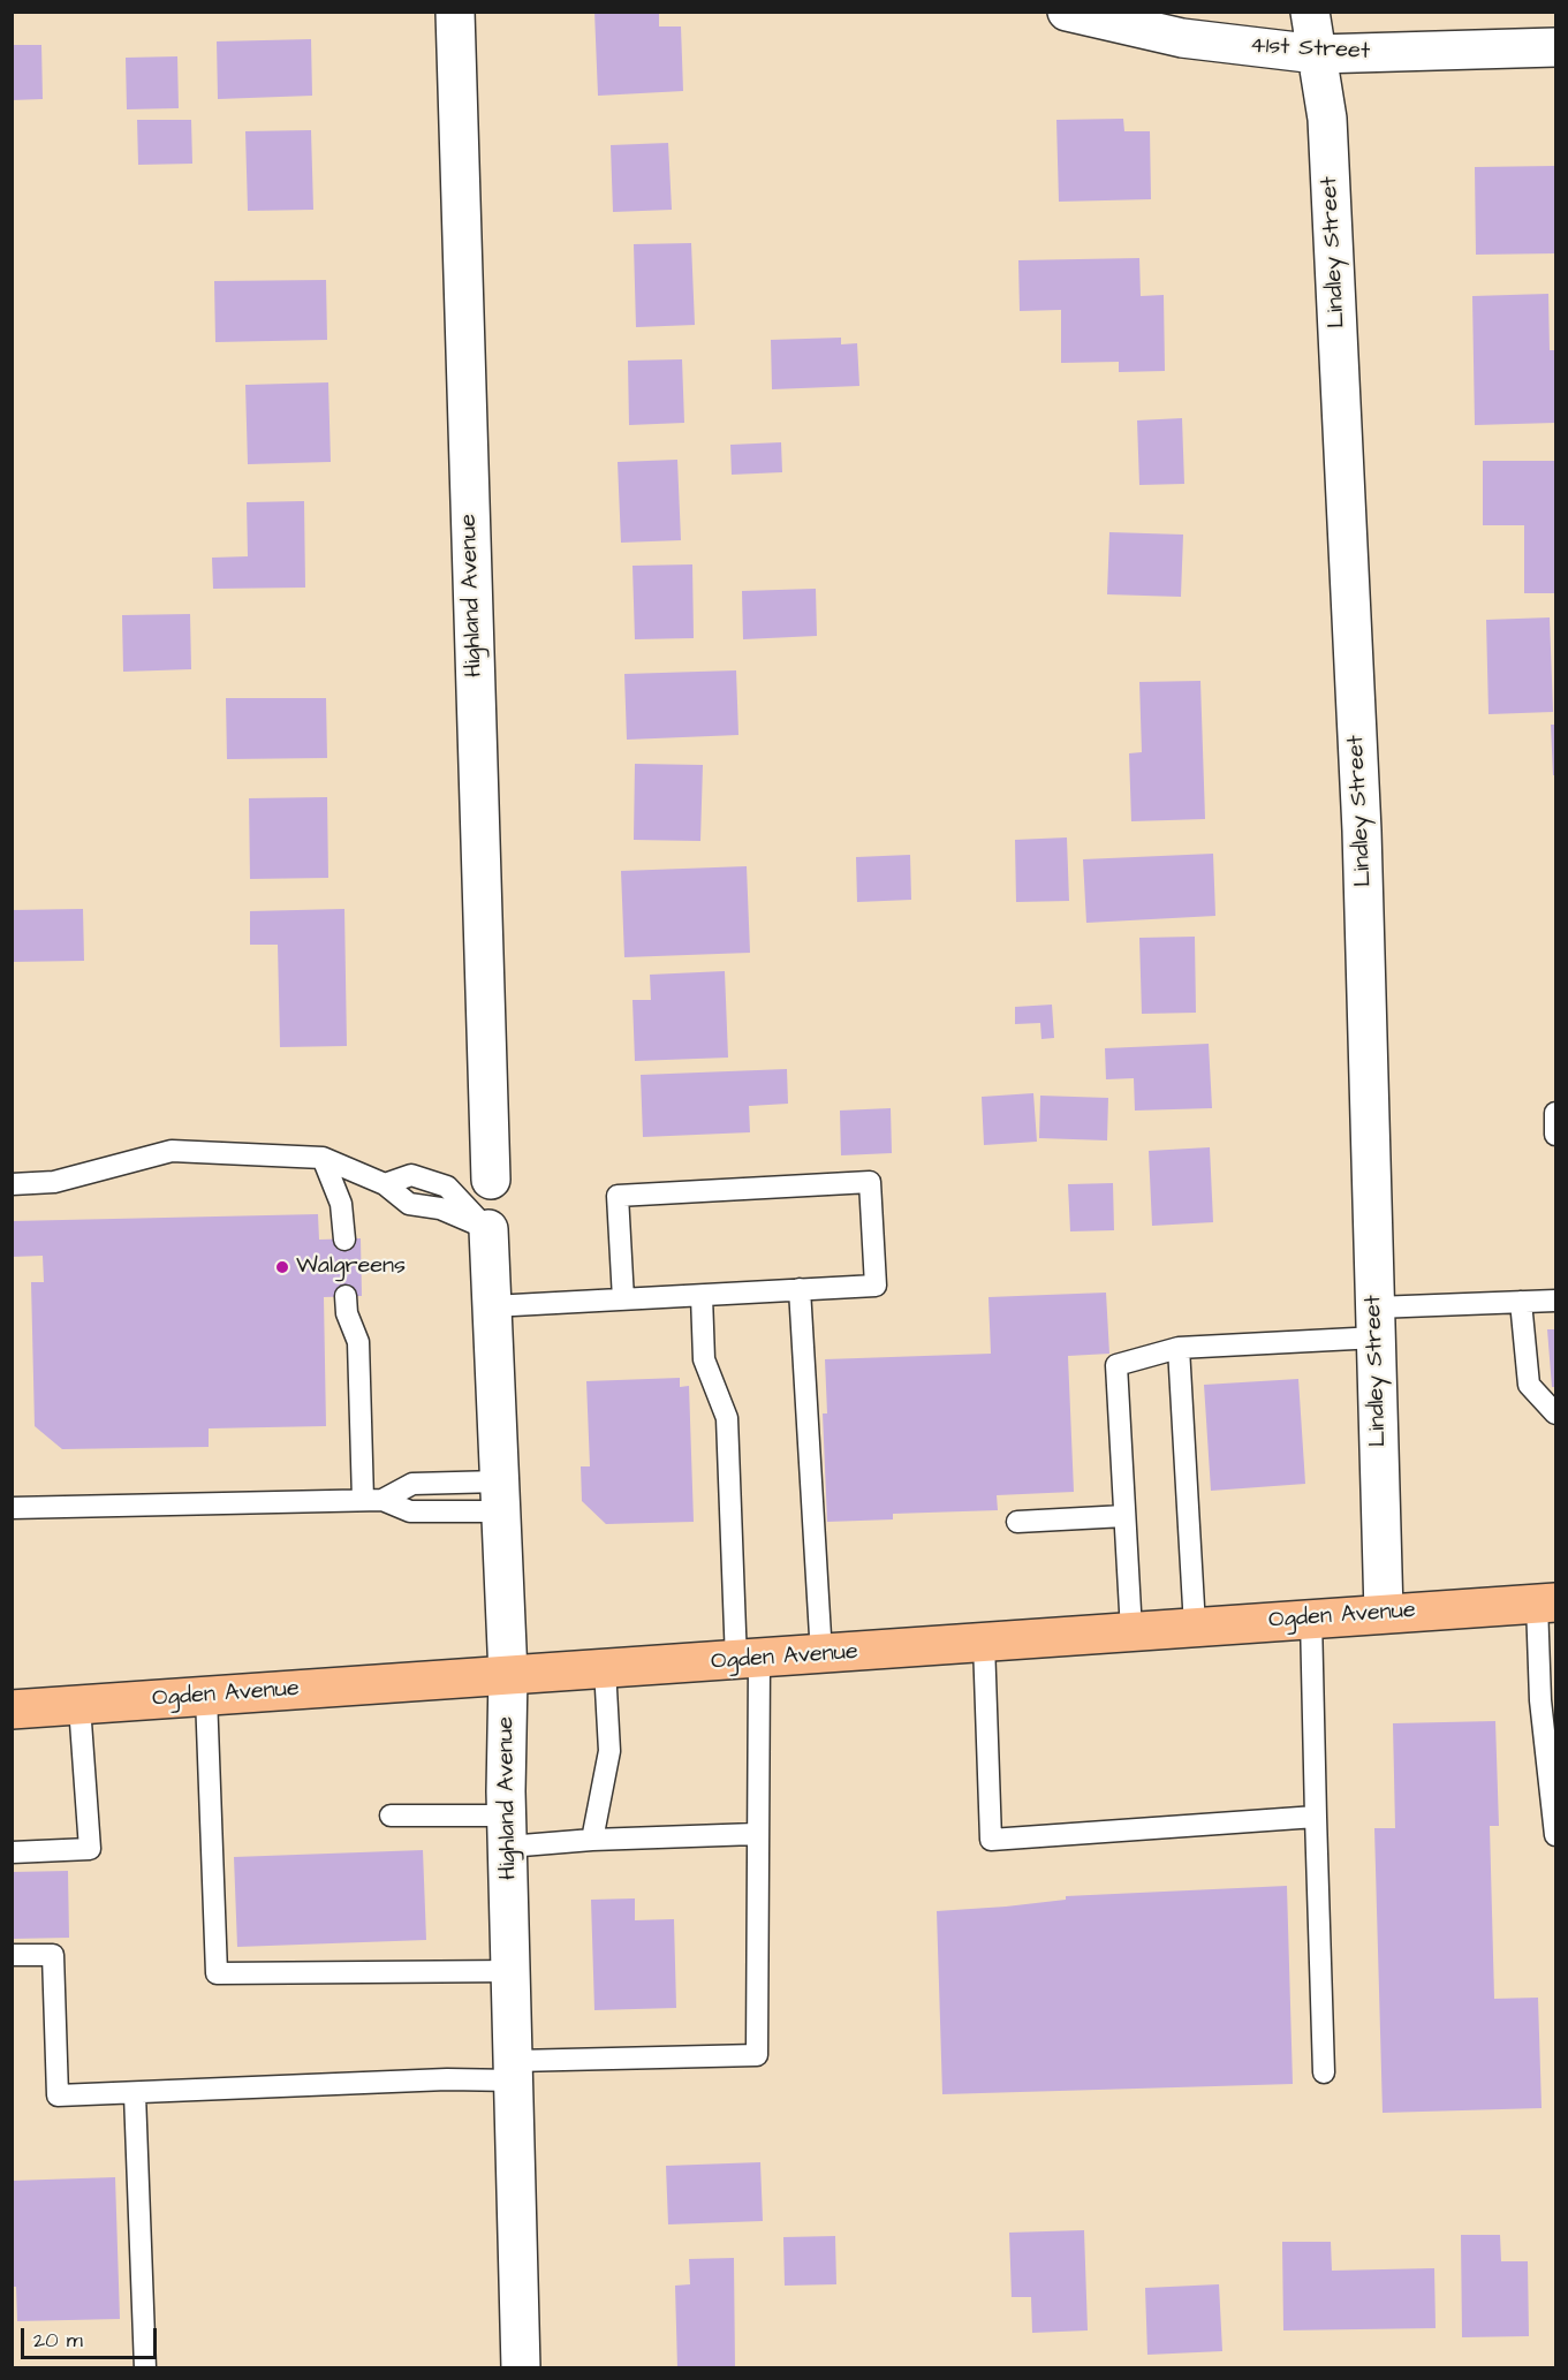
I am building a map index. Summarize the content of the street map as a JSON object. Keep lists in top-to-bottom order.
{
  "streets": {
    "main road": ["Ogden Avenue"],
    "street": ["41st Street", "Lindley Street", "Highland Avenue"]
  },
  "crossings": [
    ["41st Street", "Lindley Street"],
    ["Lindley Street", "Ogden Avenue"],
    ["Highland Avenue", "Ogden Avenue"]
  ],
  "places": ["Walgreens"],
  "scale_bar": "20 m"
}
